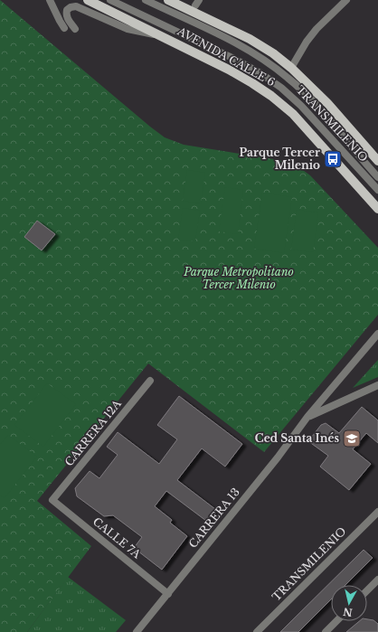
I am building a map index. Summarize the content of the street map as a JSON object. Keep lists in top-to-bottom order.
{
  "streets": {
    "main road": ["AVENIDA CALLE 6"],
    "street": [
      "TRANSMILENIO",
      "CARRERA 12A",
      "CARRERA 13",
      "CALLE 7A"
    ]
  },
  "crossings": [
    ["CARRERA 12A", "CALLE 7A"],
    ["CARRERA 13", "CALLE 7A"]
  ],
  "parks": ["Parque Metropolitano Tercer Milenio"],
  "places": {
    "bus stop": ["Parque Tercer Milenio"],
    "school or university": ["Ced Santa Inés"]
  },
  "north": "bottom"
}
